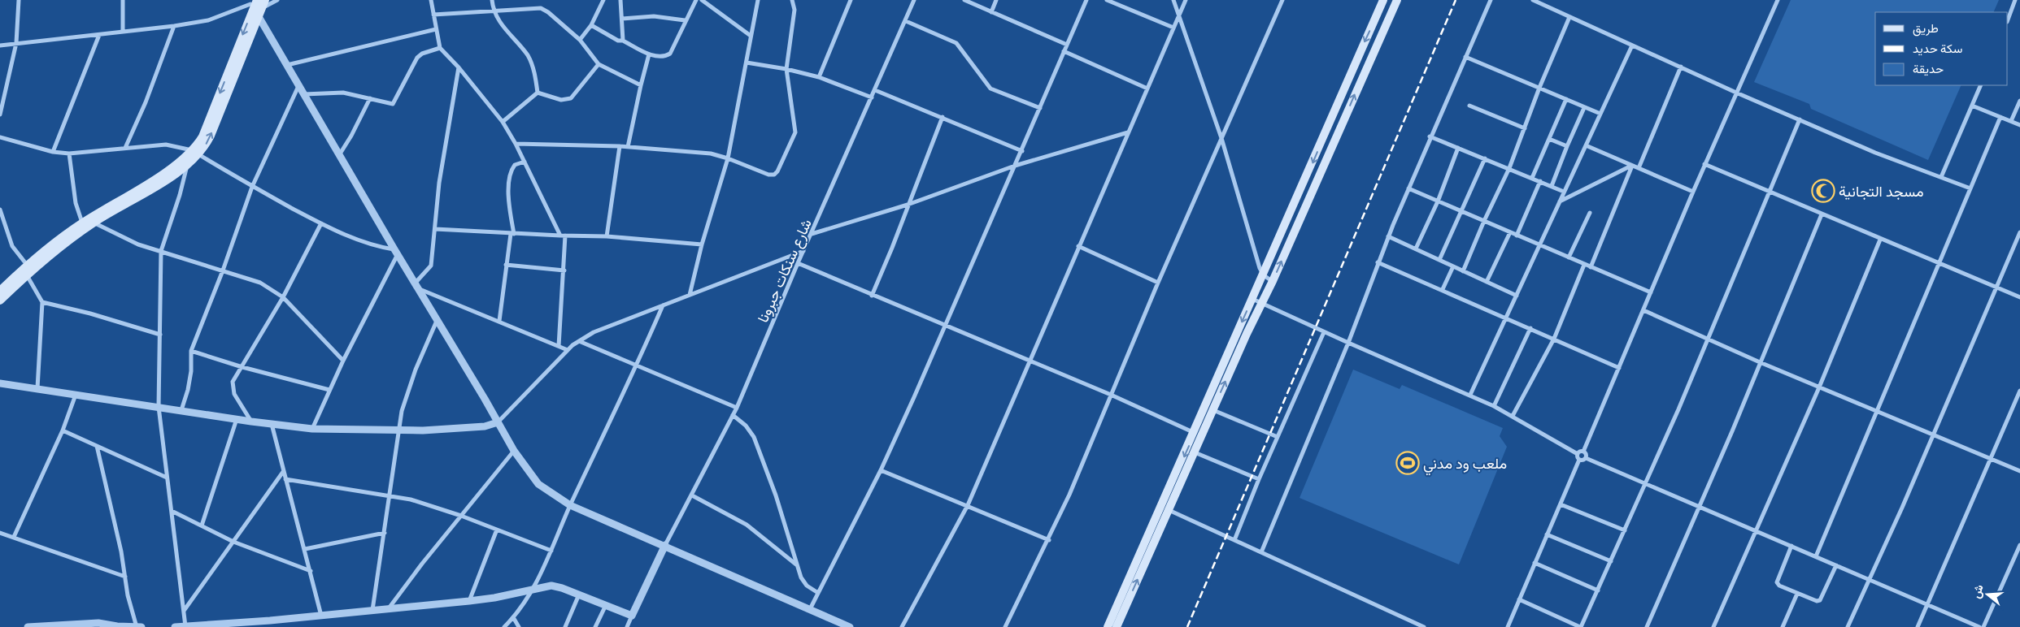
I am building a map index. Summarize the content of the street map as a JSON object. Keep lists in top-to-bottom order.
{
  "streets": {
    "street": ["شارع سنكات جبرونا"]
  },
  "places": {
    "mosque": ["مسجد التجانية"],
    "sports": ["ملعب ود مدني"]
  },
  "legend": ["طريق", "سكة حديد", "حديقة"],
  "north": "left"
}
